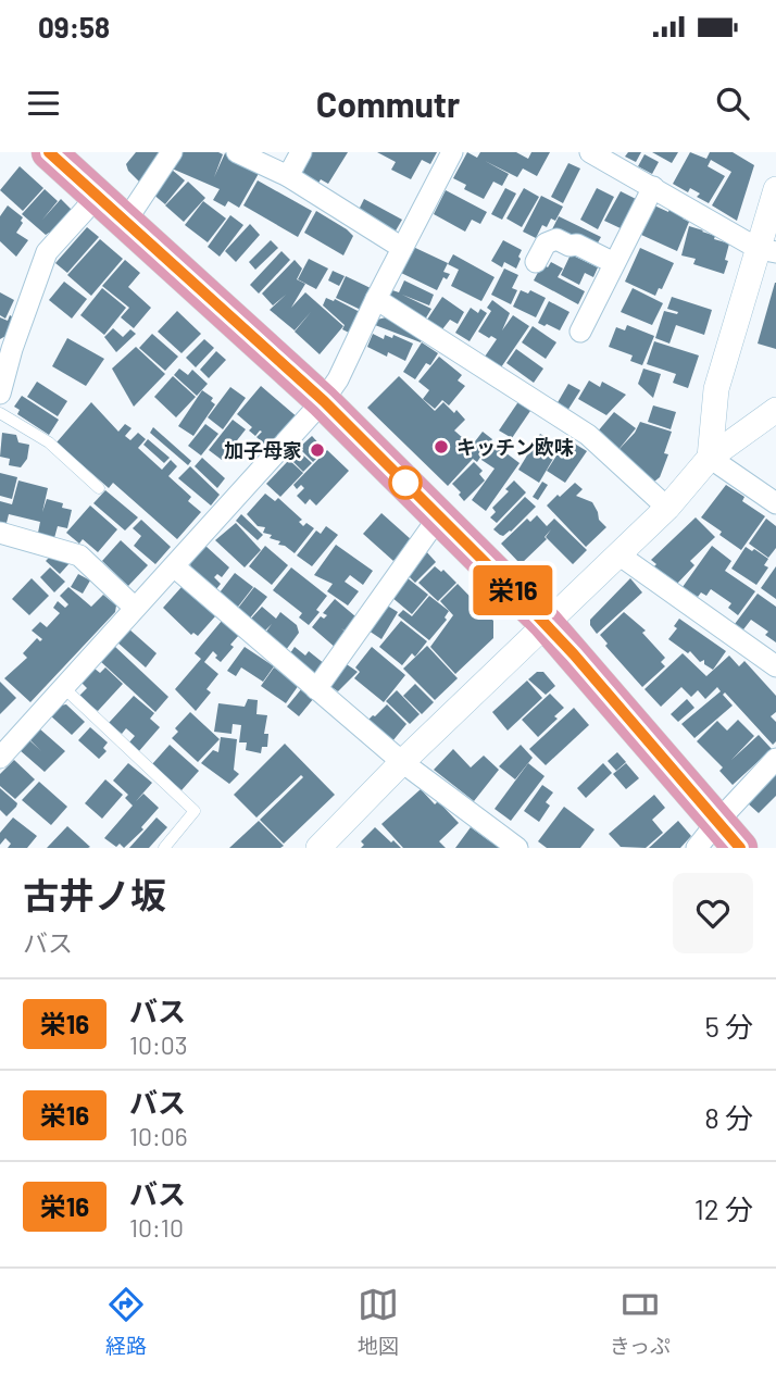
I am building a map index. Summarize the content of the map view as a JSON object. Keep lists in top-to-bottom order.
{
  "places": ["キッチン欧味", "加子母家"],
  "lines": ["bus line 栄16"],
  "page": {
    "status": "09:58",
    "header": "Commutr",
    "on_map": "栄16",
    "heading": ["古井ノ坂", "バス"],
    "list": [
      {
        "mark": "栄16",
        "name": "バス",
        "note": "10:03",
        "value": "5 分"
      },
      {
        "mark": "栄16",
        "name": "バス",
        "note": "10:06",
        "value": "8 分"
      },
      {
        "mark": "栄16",
        "name": "バス",
        "note": "10:10",
        "value": "12 分"
      }
    ],
    "tabs": ["経路", "地図", "きっぷ"]
  }
}
